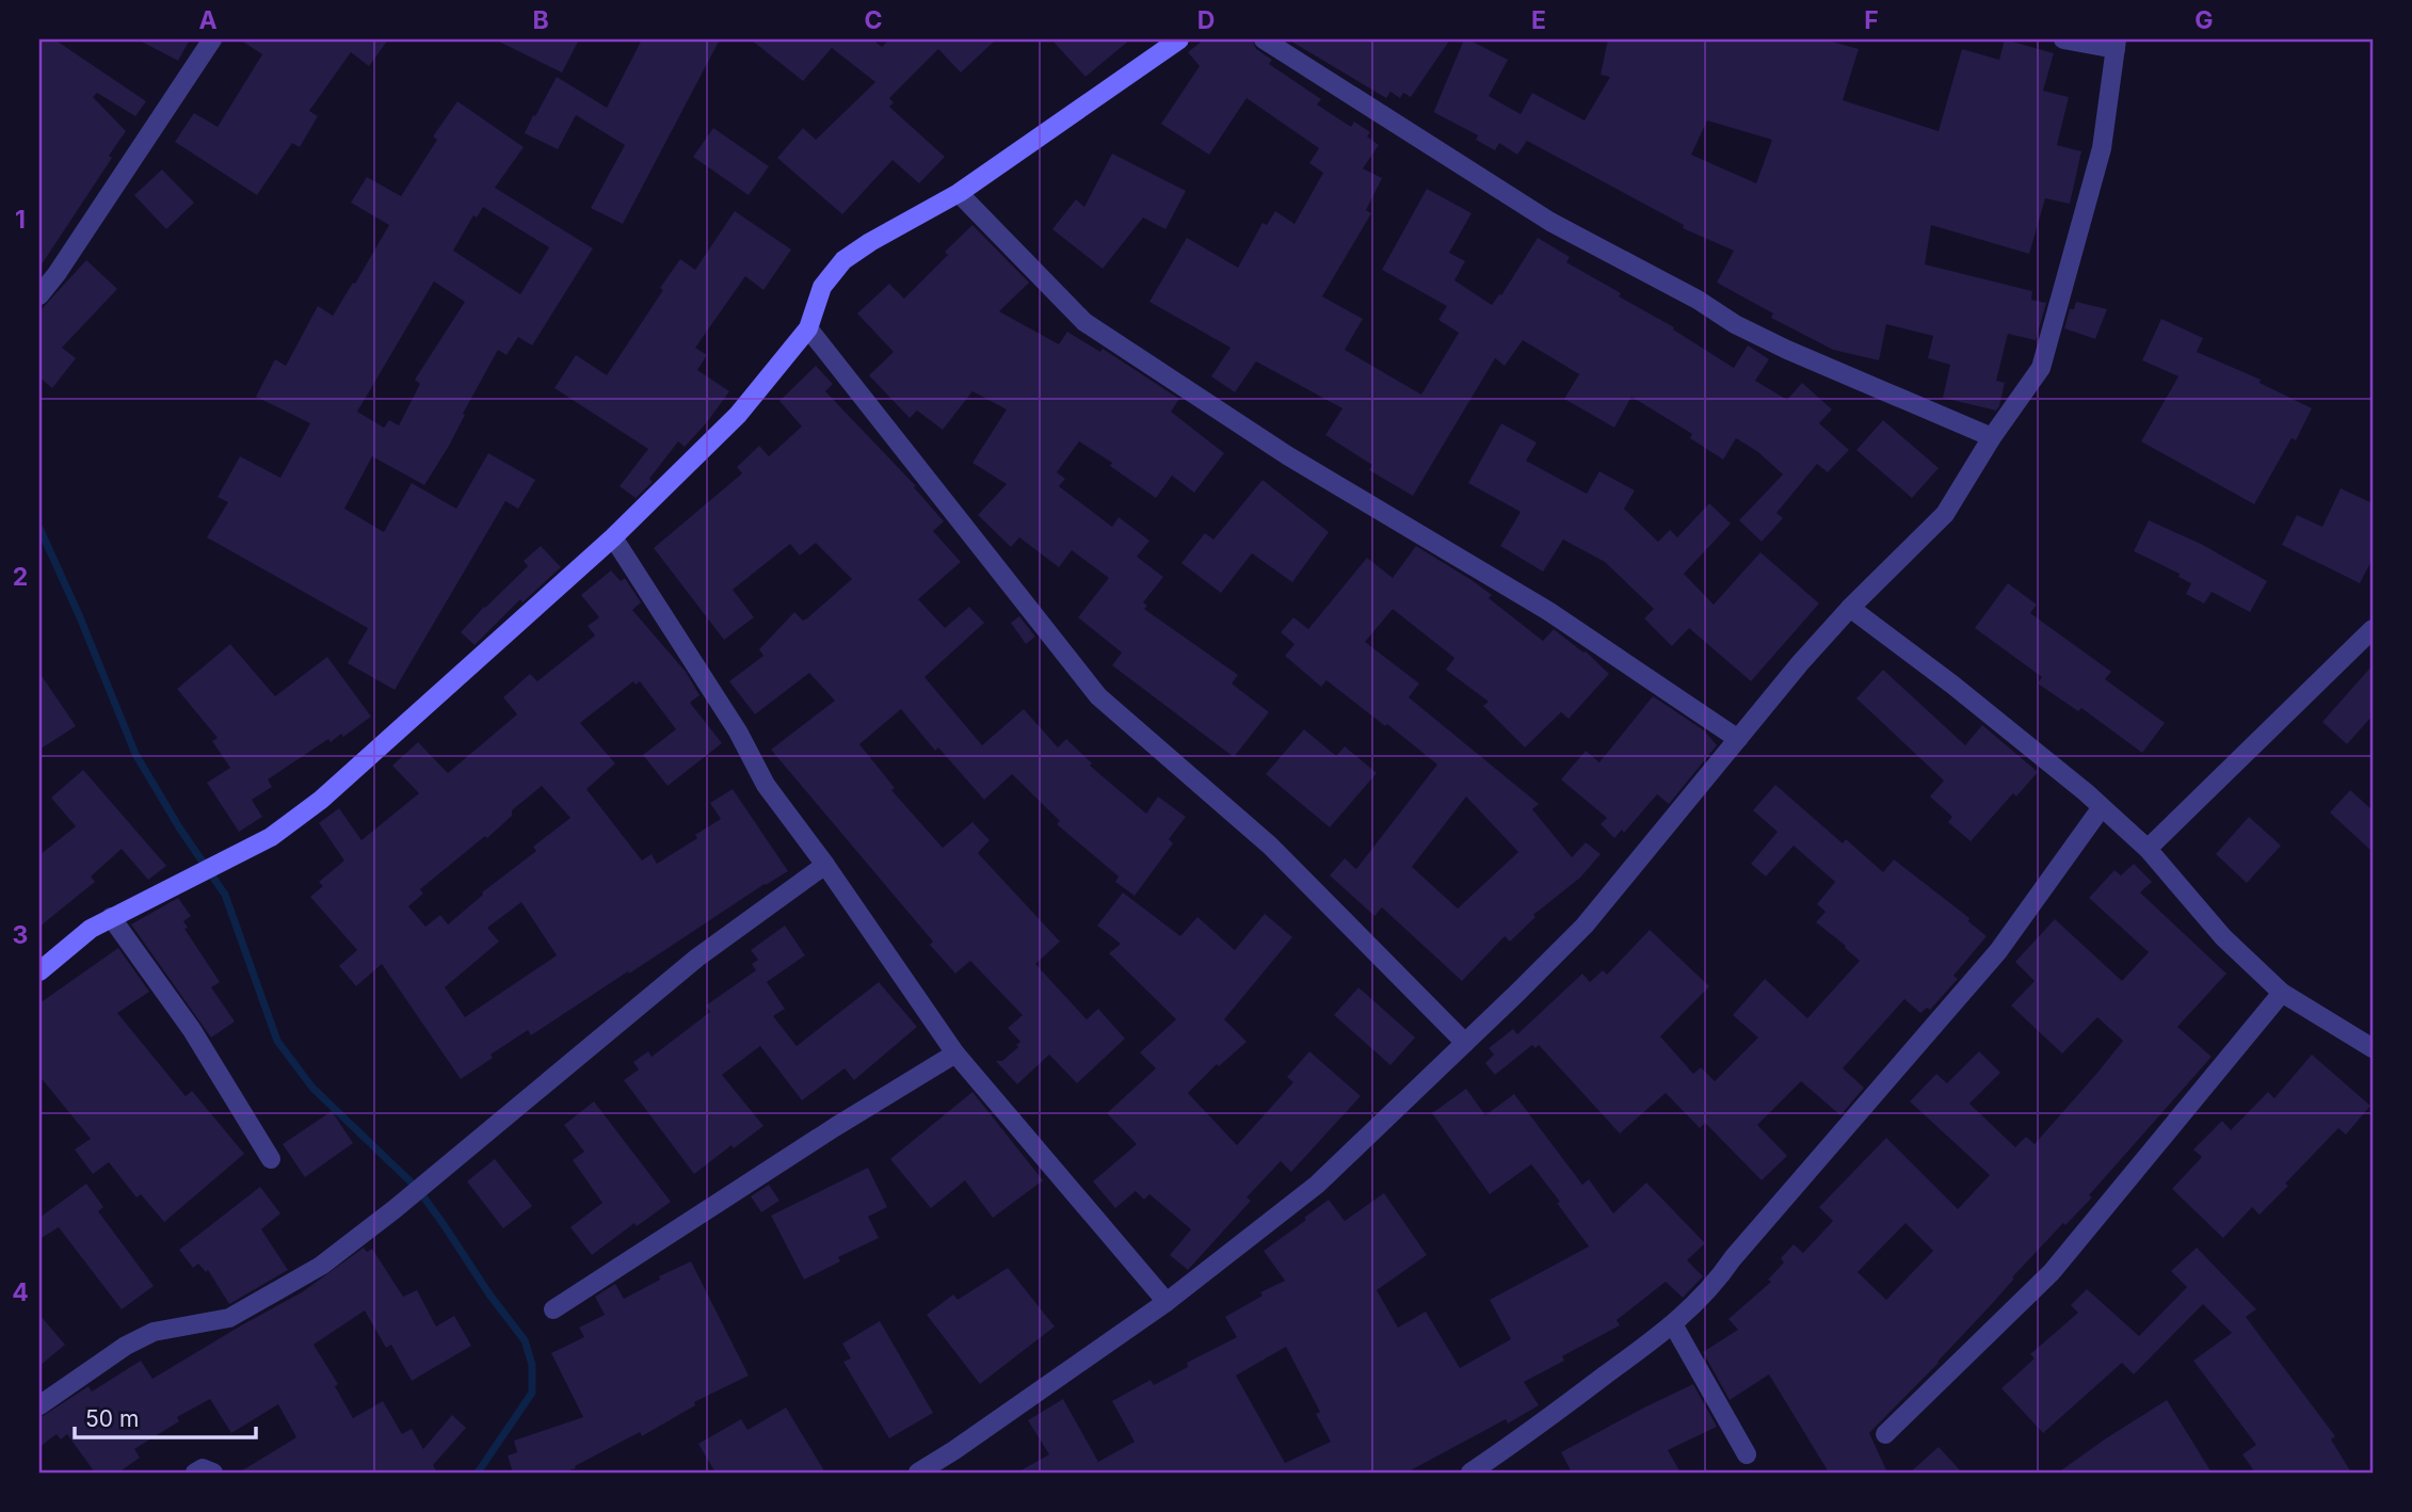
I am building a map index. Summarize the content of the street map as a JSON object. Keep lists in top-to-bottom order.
{
  "scale_bar": "50 m",
  "grid": {
    "columns": [
      "A",
      "B",
      "C",
      "D",
      "E",
      "F",
      "G"
    ],
    "rows": [
      "1",
      "2",
      "3",
      "4"
    ]
  }
}
